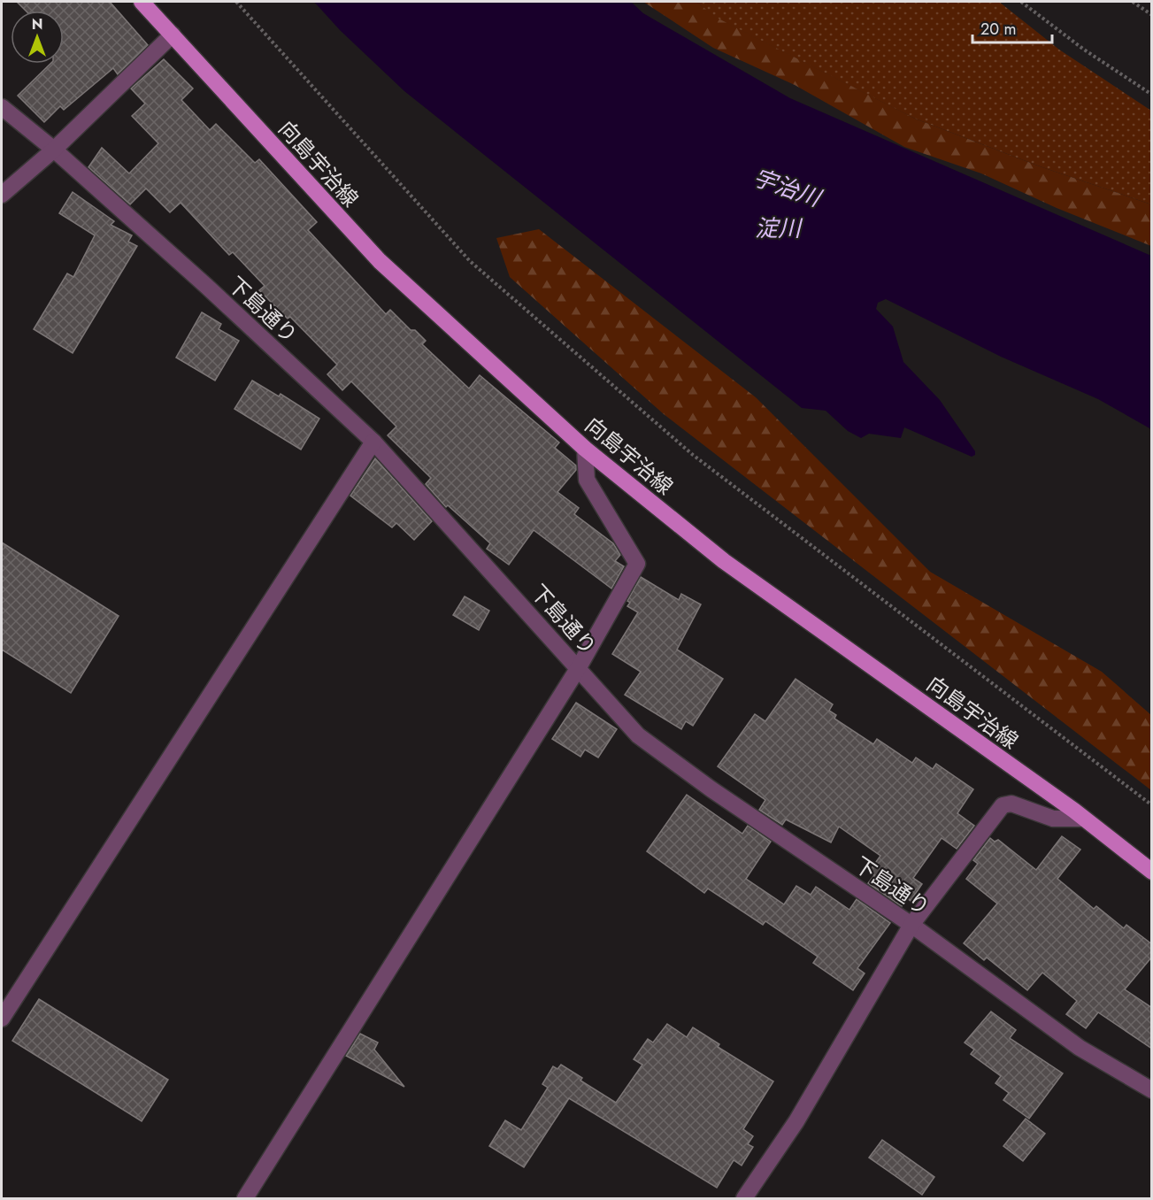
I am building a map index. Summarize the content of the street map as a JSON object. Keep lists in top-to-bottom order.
{
  "streets": {
    "main road": ["向島宇治線"],
    "street": ["下島通り"]
  },
  "water": ["宇治川", "淀川"],
  "scale_bar": "20 m",
  "north": "top"
}
